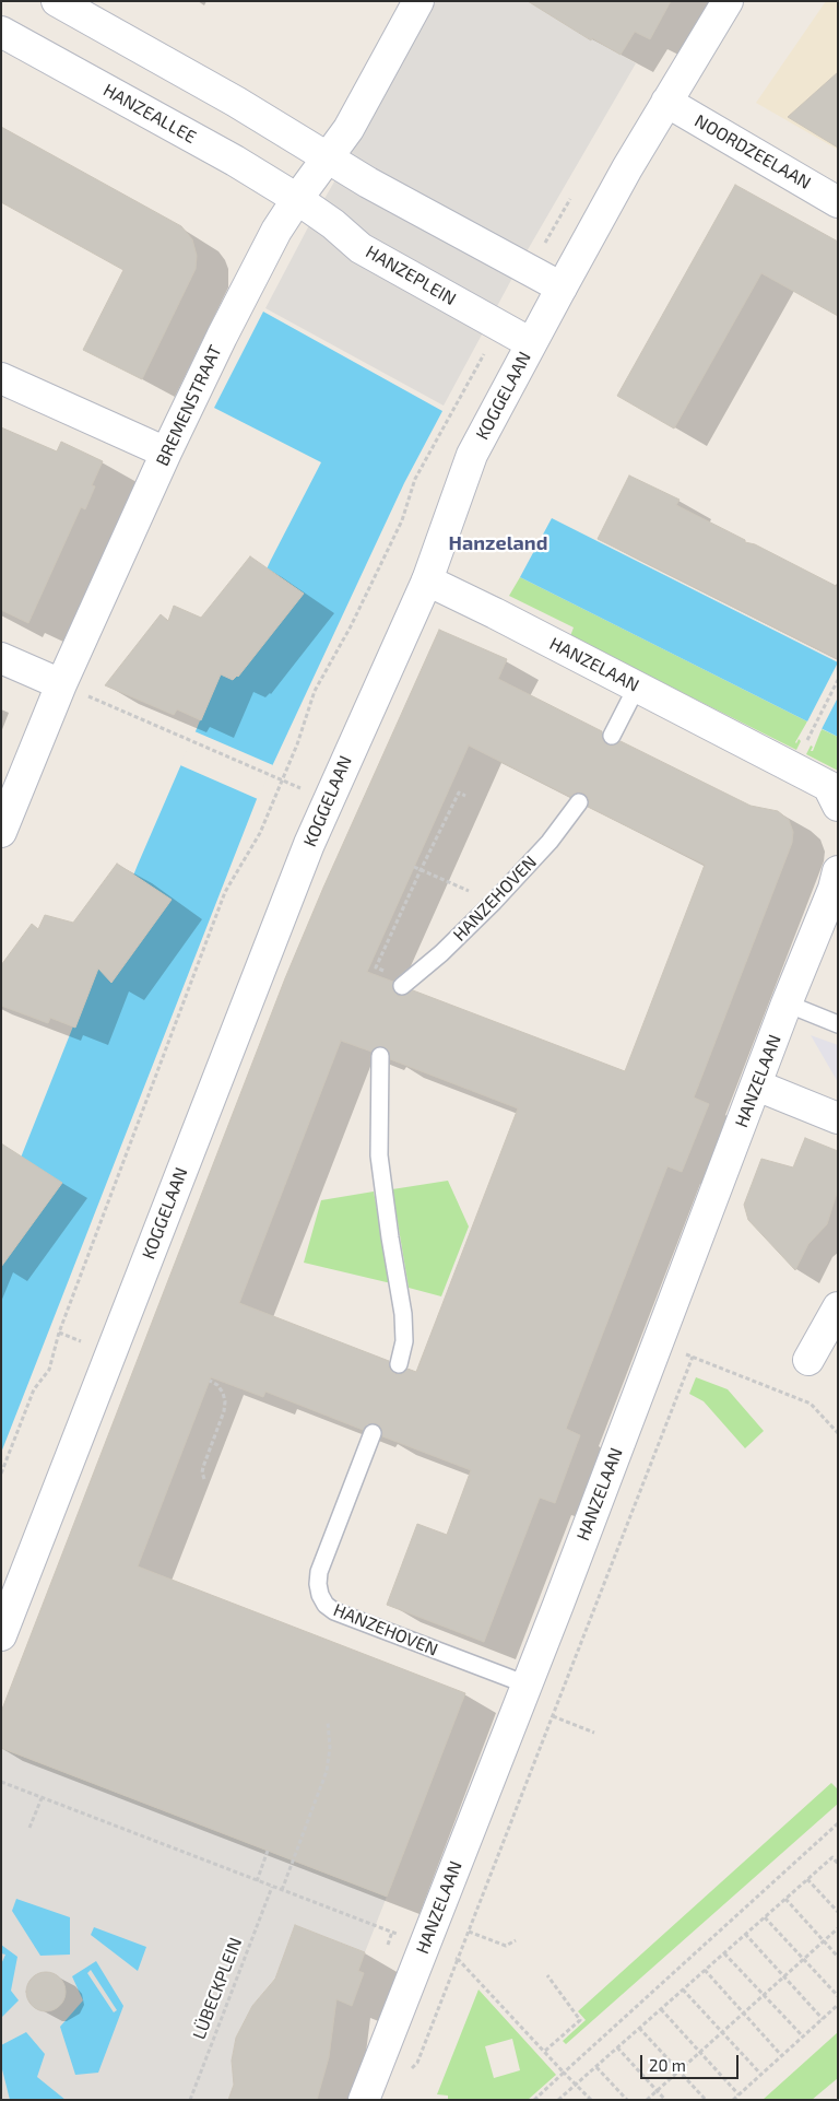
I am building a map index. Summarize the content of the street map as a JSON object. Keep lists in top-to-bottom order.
{
  "streets": {
    "street": [
      "HANZEALLEE",
      "NOORDZEELAAN",
      "HANZEPLEIN",
      "KOGGELAAN",
      "BREMENSTRAAT",
      "HANZELAAN"
    ],
    "lane": ["HANZEHOVEN"],
    "path": ["LÜBECKPLEIN"]
  },
  "crossings": [
    ["HANZEALLEE", "HANZEPLEIN"],
    ["HANZEALLEE", "BREMENSTRAAT"],
    ["NOORDZEELAAN", "KOGGELAAN"],
    ["HANZEPLEIN", "KOGGELAAN"],
    ["HANZEPLEIN", "BREMENSTRAAT"],
    ["KOGGELAAN", "HANZELAAN"],
    ["HANZELAAN", "HANZEHOVEN"]
  ],
  "districts": ["Hanzeland"],
  "scale_bar": "20 m"
}
